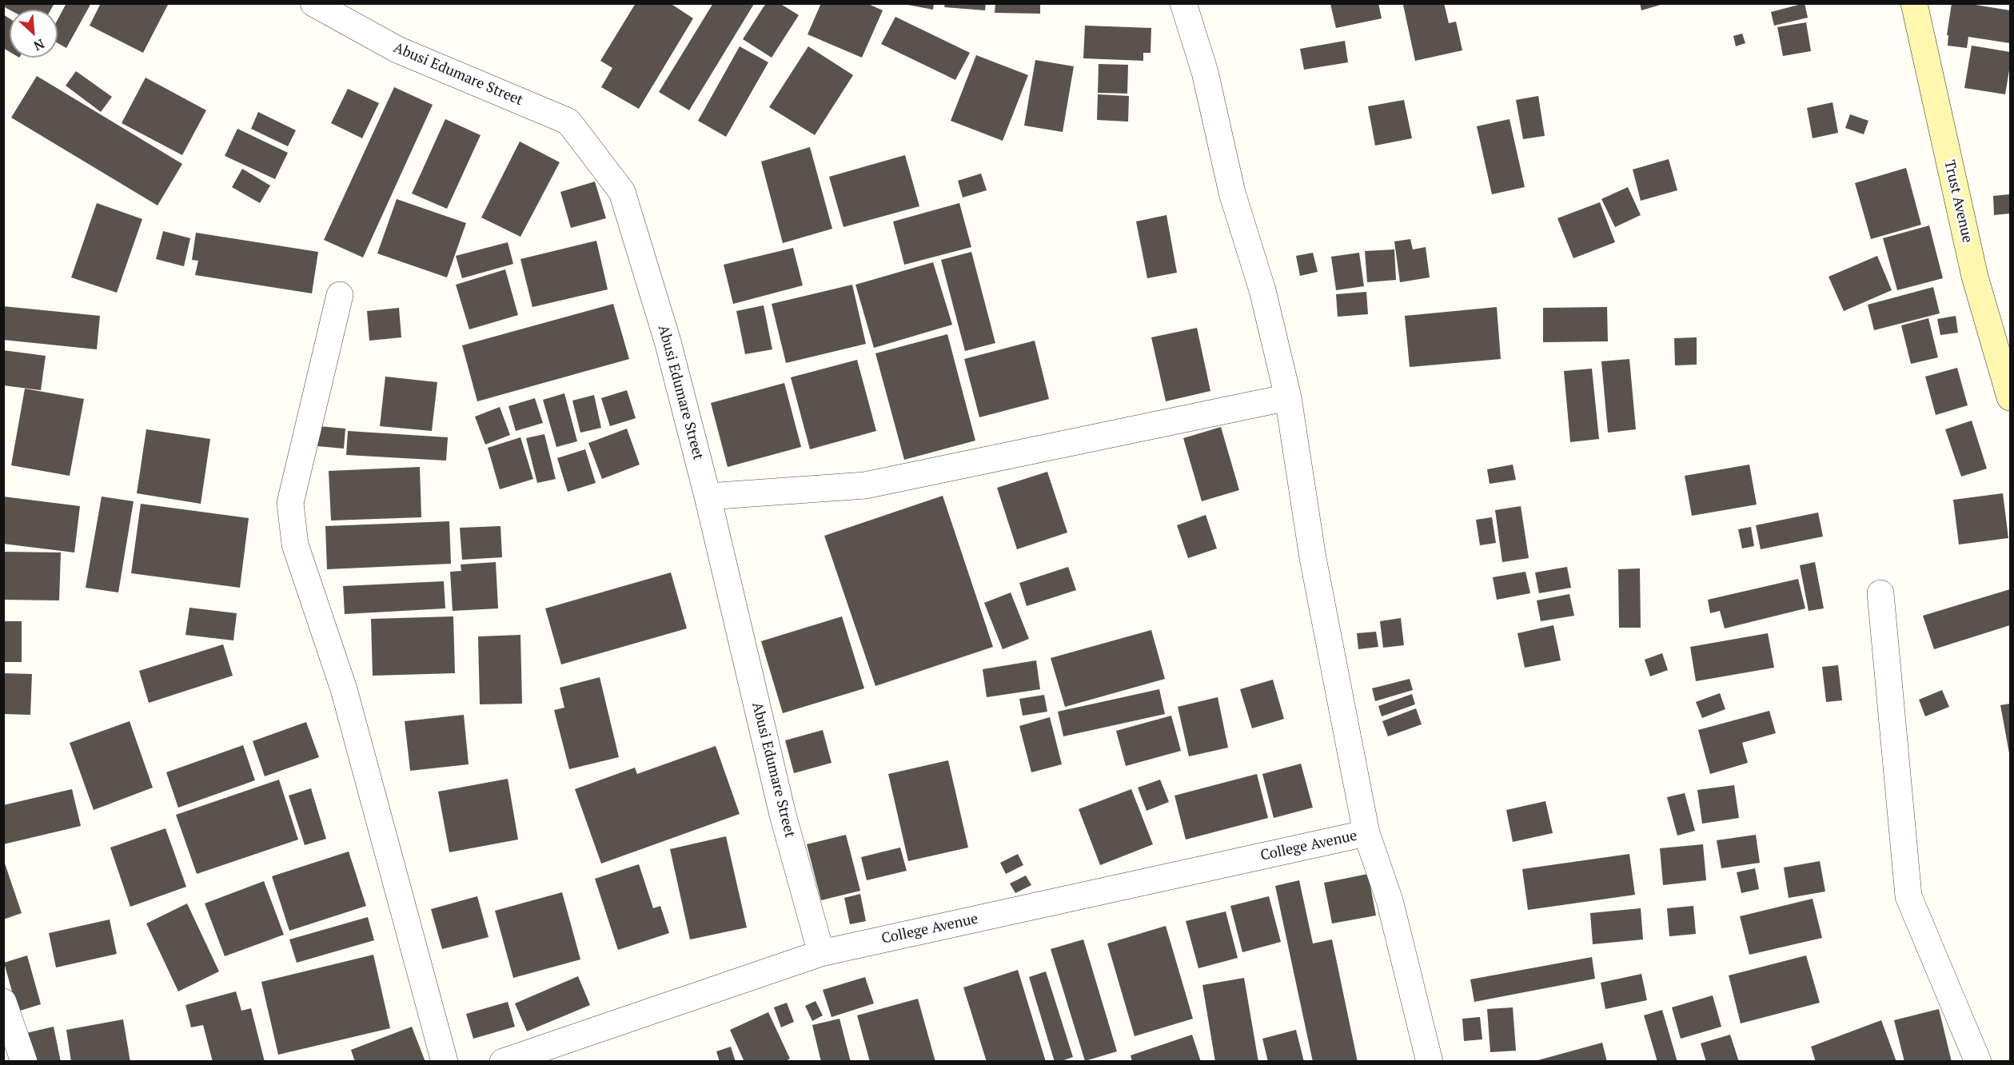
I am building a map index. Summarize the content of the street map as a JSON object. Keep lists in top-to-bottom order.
{
  "streets": {
    "street": ["Abusi Edumare Street", "Trust Avenue", "College Avenue"]
  },
  "crossings": [
    ["Abusi Edumare Street", "College Avenue"]
  ],
  "north": "bottom right"
}
